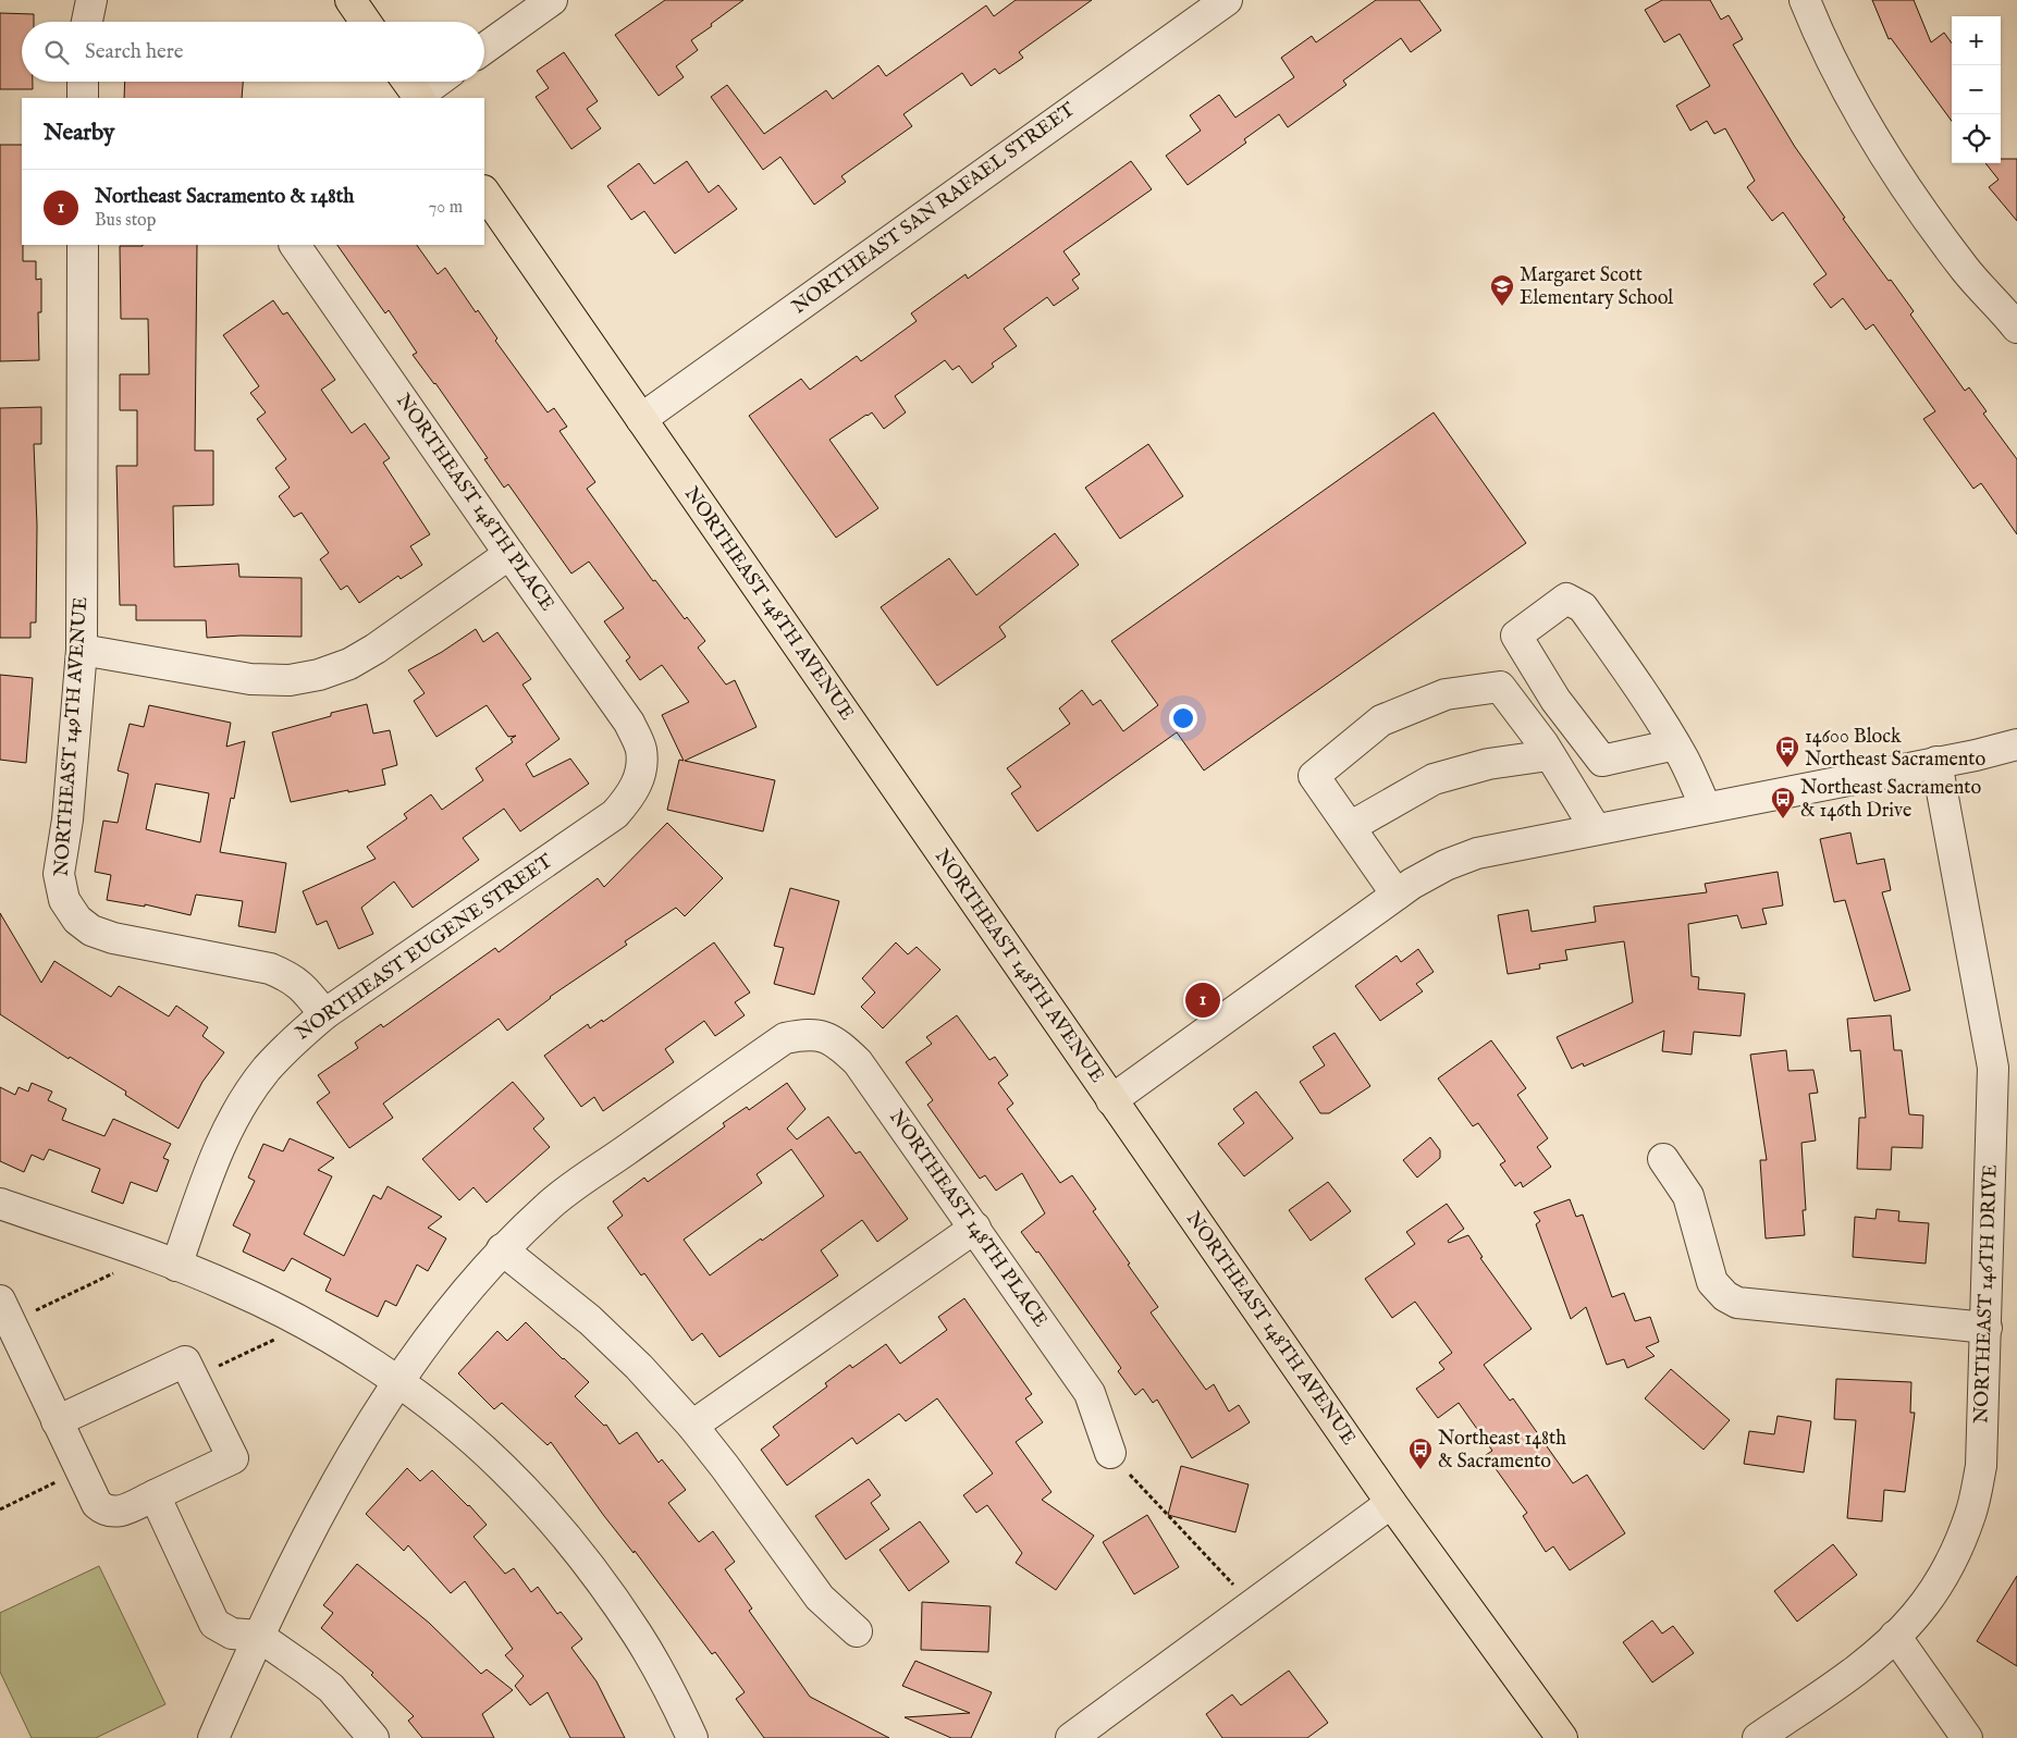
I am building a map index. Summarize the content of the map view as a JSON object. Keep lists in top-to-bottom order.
{
  "streets": {
    "main road": ["NORTHEAST 148TH AVENUE"],
    "street": [
      "NORTHEAST SAN RAFAEL STREET",
      "NORTHEAST 148TH PLACE",
      "NORTHEAST 149TH AVENUE",
      "NORTHEAST EUGENE STREET",
      "NORTHEAST 146TH DRIVE"
    ]
  },
  "crossings": [
    ["NORTHEAST SAN RAFAEL STREET", "NORTHEAST 148TH AVENUE"],
    ["NORTHEAST 148TH PLACE", "NORTHEAST EUGENE STREET"],
    ["NORTHEAST 149TH AVENUE", "NORTHEAST EUGENE STREET"]
  ],
  "places": {
    "school or university": ["Margaret Scott Elementary School"],
    "bus stop": ["14600 Block Northeast Sacramento", "Northeast Sacramento & 146th Drive", "Northeast 148th & Sacramento"]
  },
  "page": {
    "map_buttons": ["+", "−"],
    "search": "Search here",
    "heading": "Nearby",
    "list": [
      {
        "mark": "1",
        "name": "Northeast Sacramento & 148th",
        "note": "Bus stop",
        "value": "70 m"
      }
    ],
    "pins": "1"
  }
}
